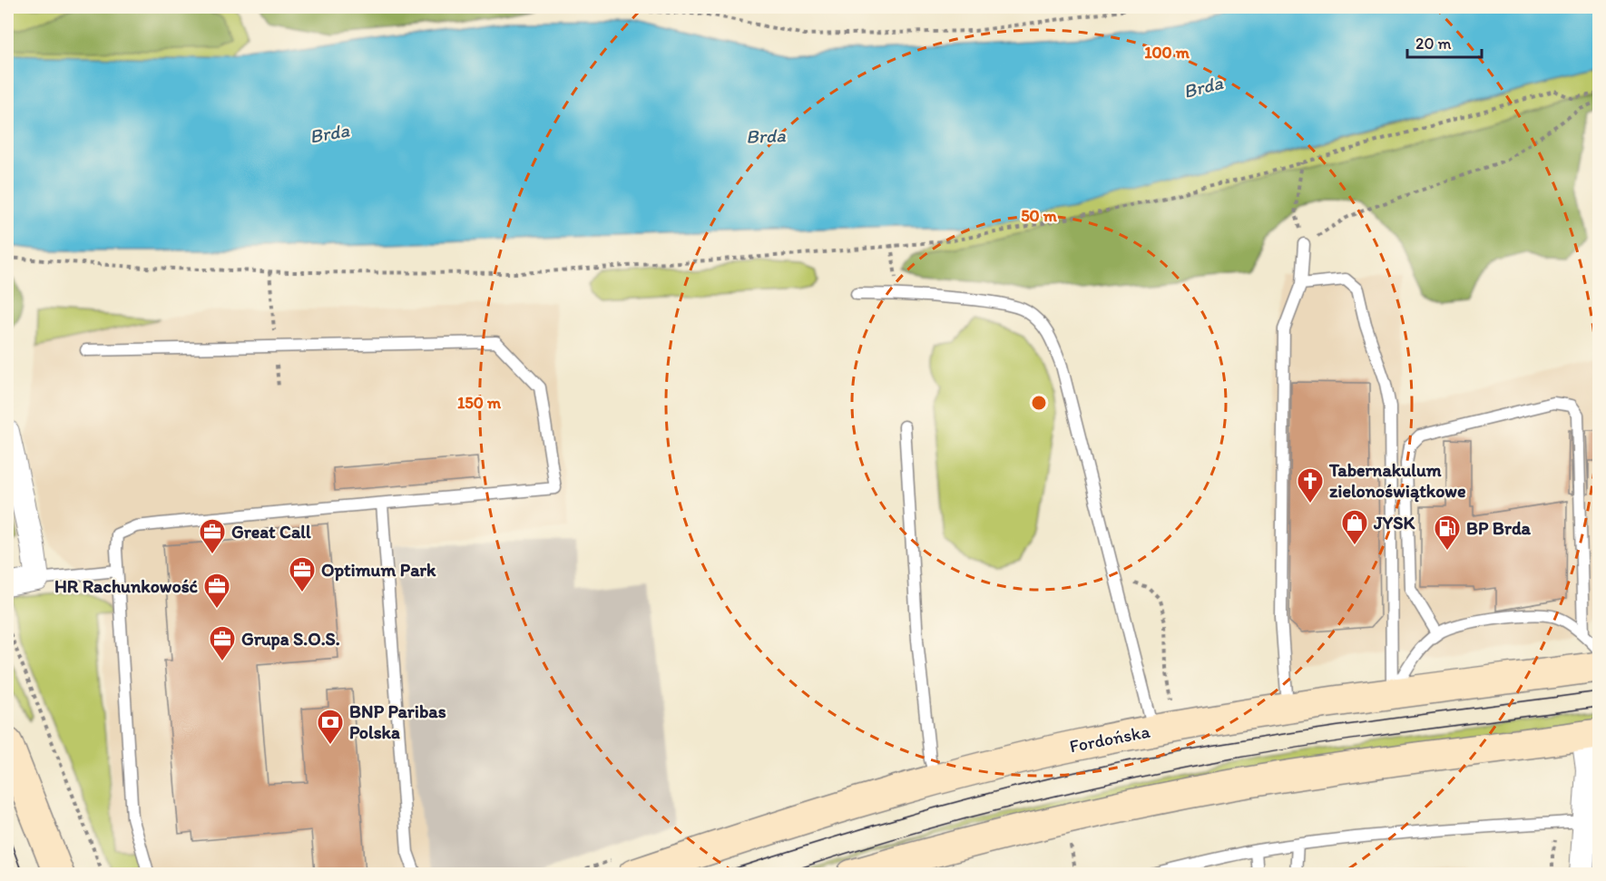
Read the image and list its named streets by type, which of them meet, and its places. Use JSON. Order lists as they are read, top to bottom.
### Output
{
  "streets": {
    "main road": ["Fordońska"]
  },
  "water": ["Brda"],
  "places": {
    "church": ["Tabernakulum zielonoświątkowe"],
    "shop": ["JYSK"],
    "fuel station": ["BP Brda"],
    "office": [
      "Great Call",
      "Optimum Park",
      "HR Rachunkowość",
      "Grupa S.O.S."
    ],
    "bank": ["BNP Paribas Polska"]
  },
  "scale_bar": "20 m",
  "rings": ["100 m", "50 m", "150 m"]
}
